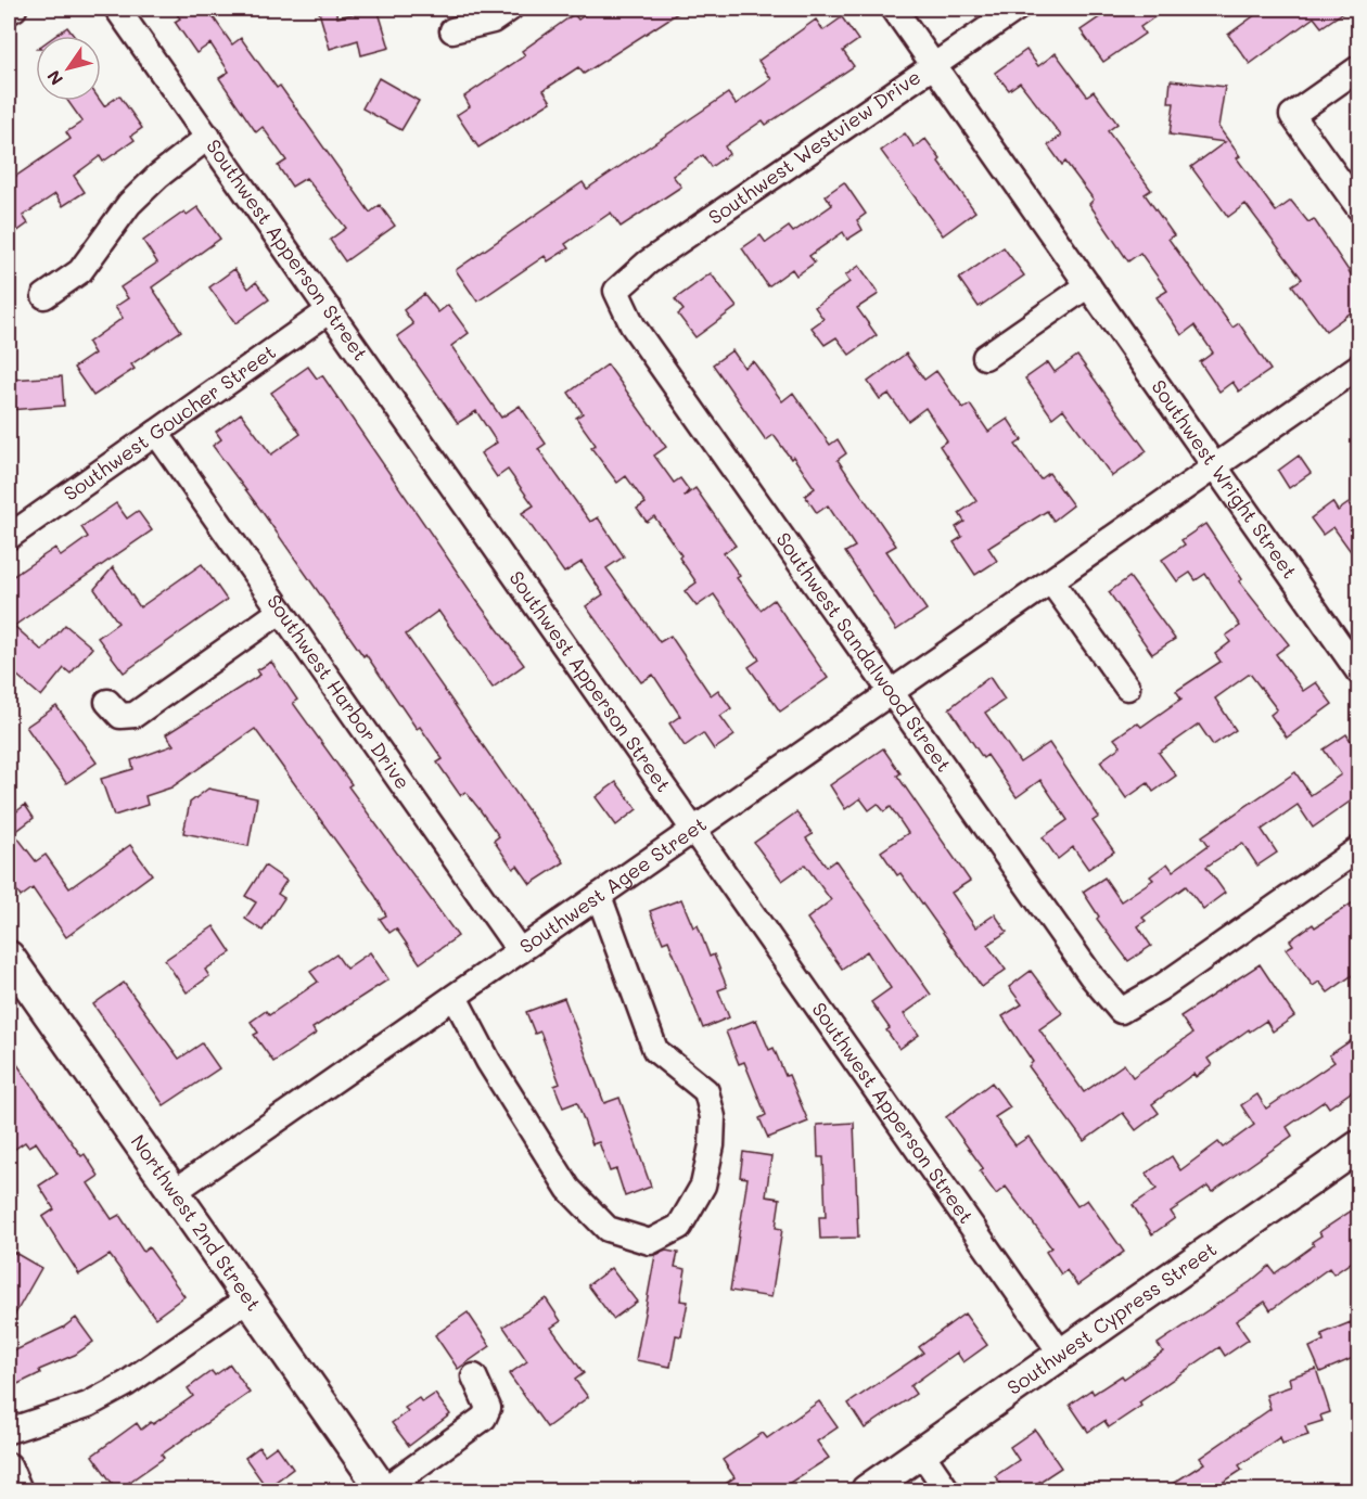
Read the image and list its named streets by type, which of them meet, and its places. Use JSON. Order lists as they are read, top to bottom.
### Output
{
  "streets": {
    "main road": ["Northwest 2nd Street", "Southwest Cypress Street"],
    "street": [
      "Southwest Westview Drive",
      "Southwest Apperson Street",
      "Southwest Goucher Street",
      "Southwest Wright Street",
      "Southwest Sandalwood Street",
      "Southwest Harbor Drive",
      "Southwest Agee Street"
    ]
  },
  "crossings": [
    ["Southwest Westview Drive", "Southwest Wright Street"],
    ["Southwest Westview Drive", "Southwest Sandalwood Street"],
    ["Southwest Apperson Street", "Southwest Goucher Street"],
    ["Southwest Apperson Street", "Southwest Agee Street"],
    ["Southwest Apperson Street", "Southwest Cypress Street"],
    ["Southwest Goucher Street", "Southwest Harbor Drive"],
    ["Southwest Wright Street", "Southwest Agee Street"],
    ["Southwest Sandalwood Street", "Southwest Agee Street"],
    ["Southwest Harbor Drive", "Southwest Agee Street"],
    ["Southwest Agee Street", "Northwest 2nd Street"]
  ],
  "north": "bottom left"
}
